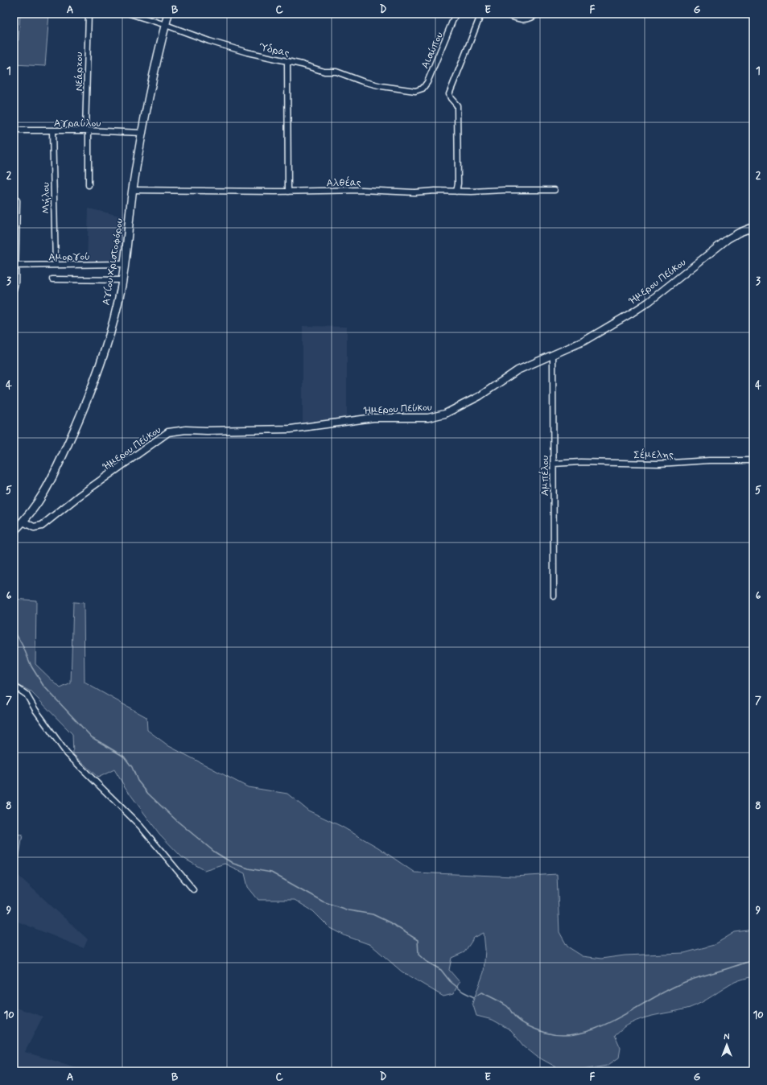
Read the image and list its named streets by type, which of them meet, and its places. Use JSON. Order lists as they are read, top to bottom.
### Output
{
  "streets": {
    "main road": ["Αγίου Χριστοφόρου"],
    "street": [
      "Ύδρας",
      "Αισώπου",
      "Νεάρχου",
      "Αγραύλου",
      "Αλθέας",
      "Μήλου",
      "Αμοργού",
      "Ήμερου Πεύκου",
      "Σέμελης",
      "Αμπέλου"
    ]
  },
  "crossings": [
    ["Ύδρας", "Αισώπου"],
    ["Ύδρας", "Αγίου Χριστοφόρου"],
    ["Νεάρχου", "Αγραύλου"],
    ["Αγραύλου", "Μήλου"],
    ["Αγραύλου", "Αγίου Χριστοφόρου"],
    ["Αλθέας", "Αγίου Χριστοφόρου"],
    ["Μήλου", "Αμοργού"],
    ["Αμοργού", "Αγίου Χριστοφόρου"],
    ["Αγίου Χριστοφόρου", "Ήμερου Πεύκου"],
    ["Ήμερου Πεύκου", "Αμπέλου"],
    ["Σέμελης", "Αμπέλου"]
  ],
  "north": "top",
  "grid": {
    "columns": [
      "A",
      "B",
      "C",
      "D",
      "E",
      "F",
      "G"
    ],
    "rows": [
      "1",
      "2",
      "3",
      "4",
      "5",
      "6",
      "7",
      "8",
      "9",
      "10"
    ]
  }
}
